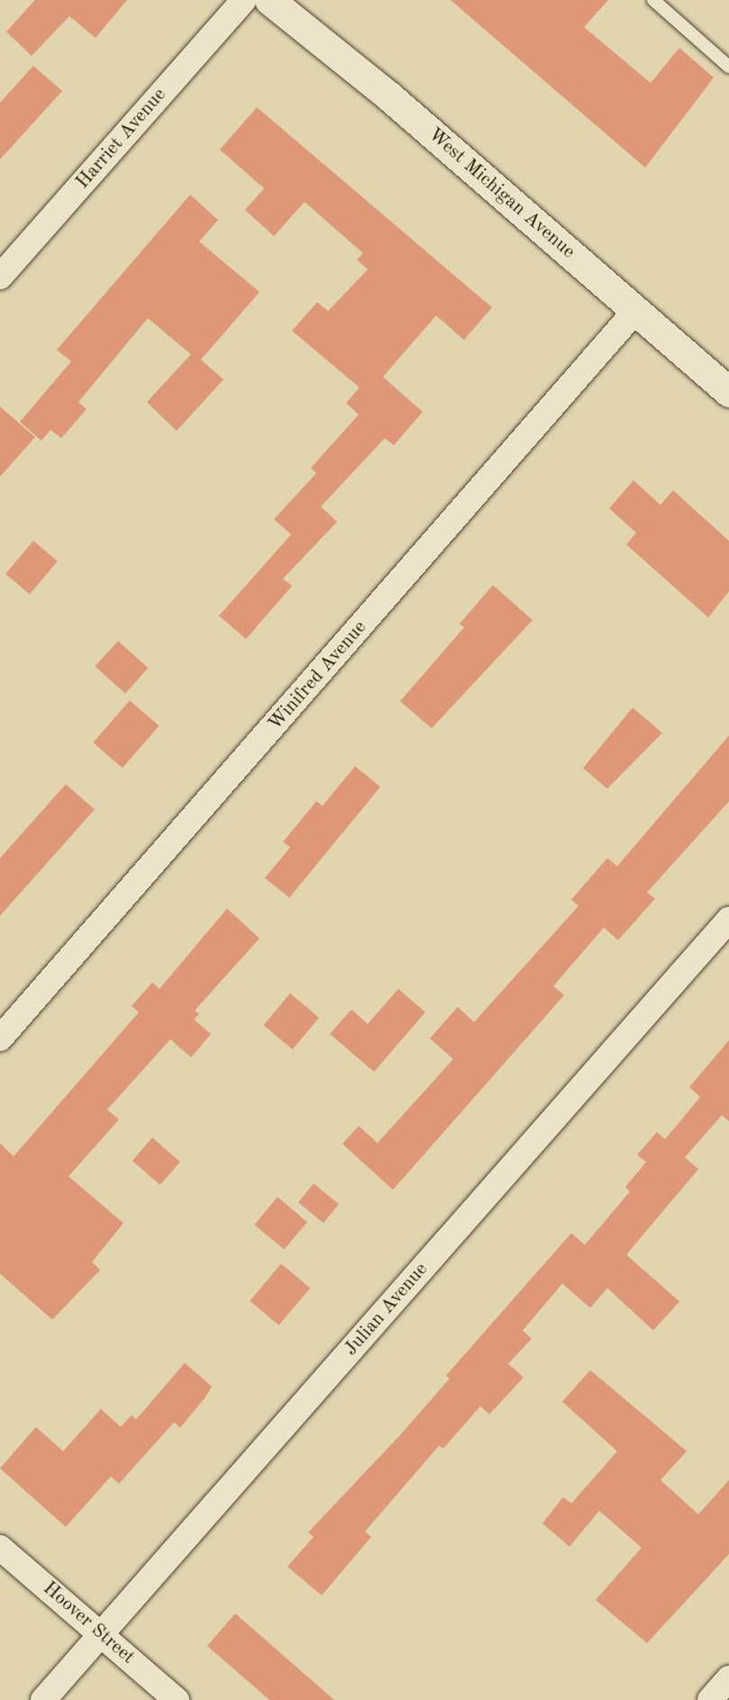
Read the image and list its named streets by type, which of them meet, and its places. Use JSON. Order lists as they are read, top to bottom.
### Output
{
  "streets": {
    "street": [
      "Harriet Avenue",
      "West Michigan Avenue",
      "Winifred Avenue",
      "Julian Avenue",
      "Hoover Street"
    ]
  },
  "crossings": [
    ["West Michigan Avenue", "Winifred Avenue"],
    ["Julian Avenue", "Hoover Street"]
  ]
}
